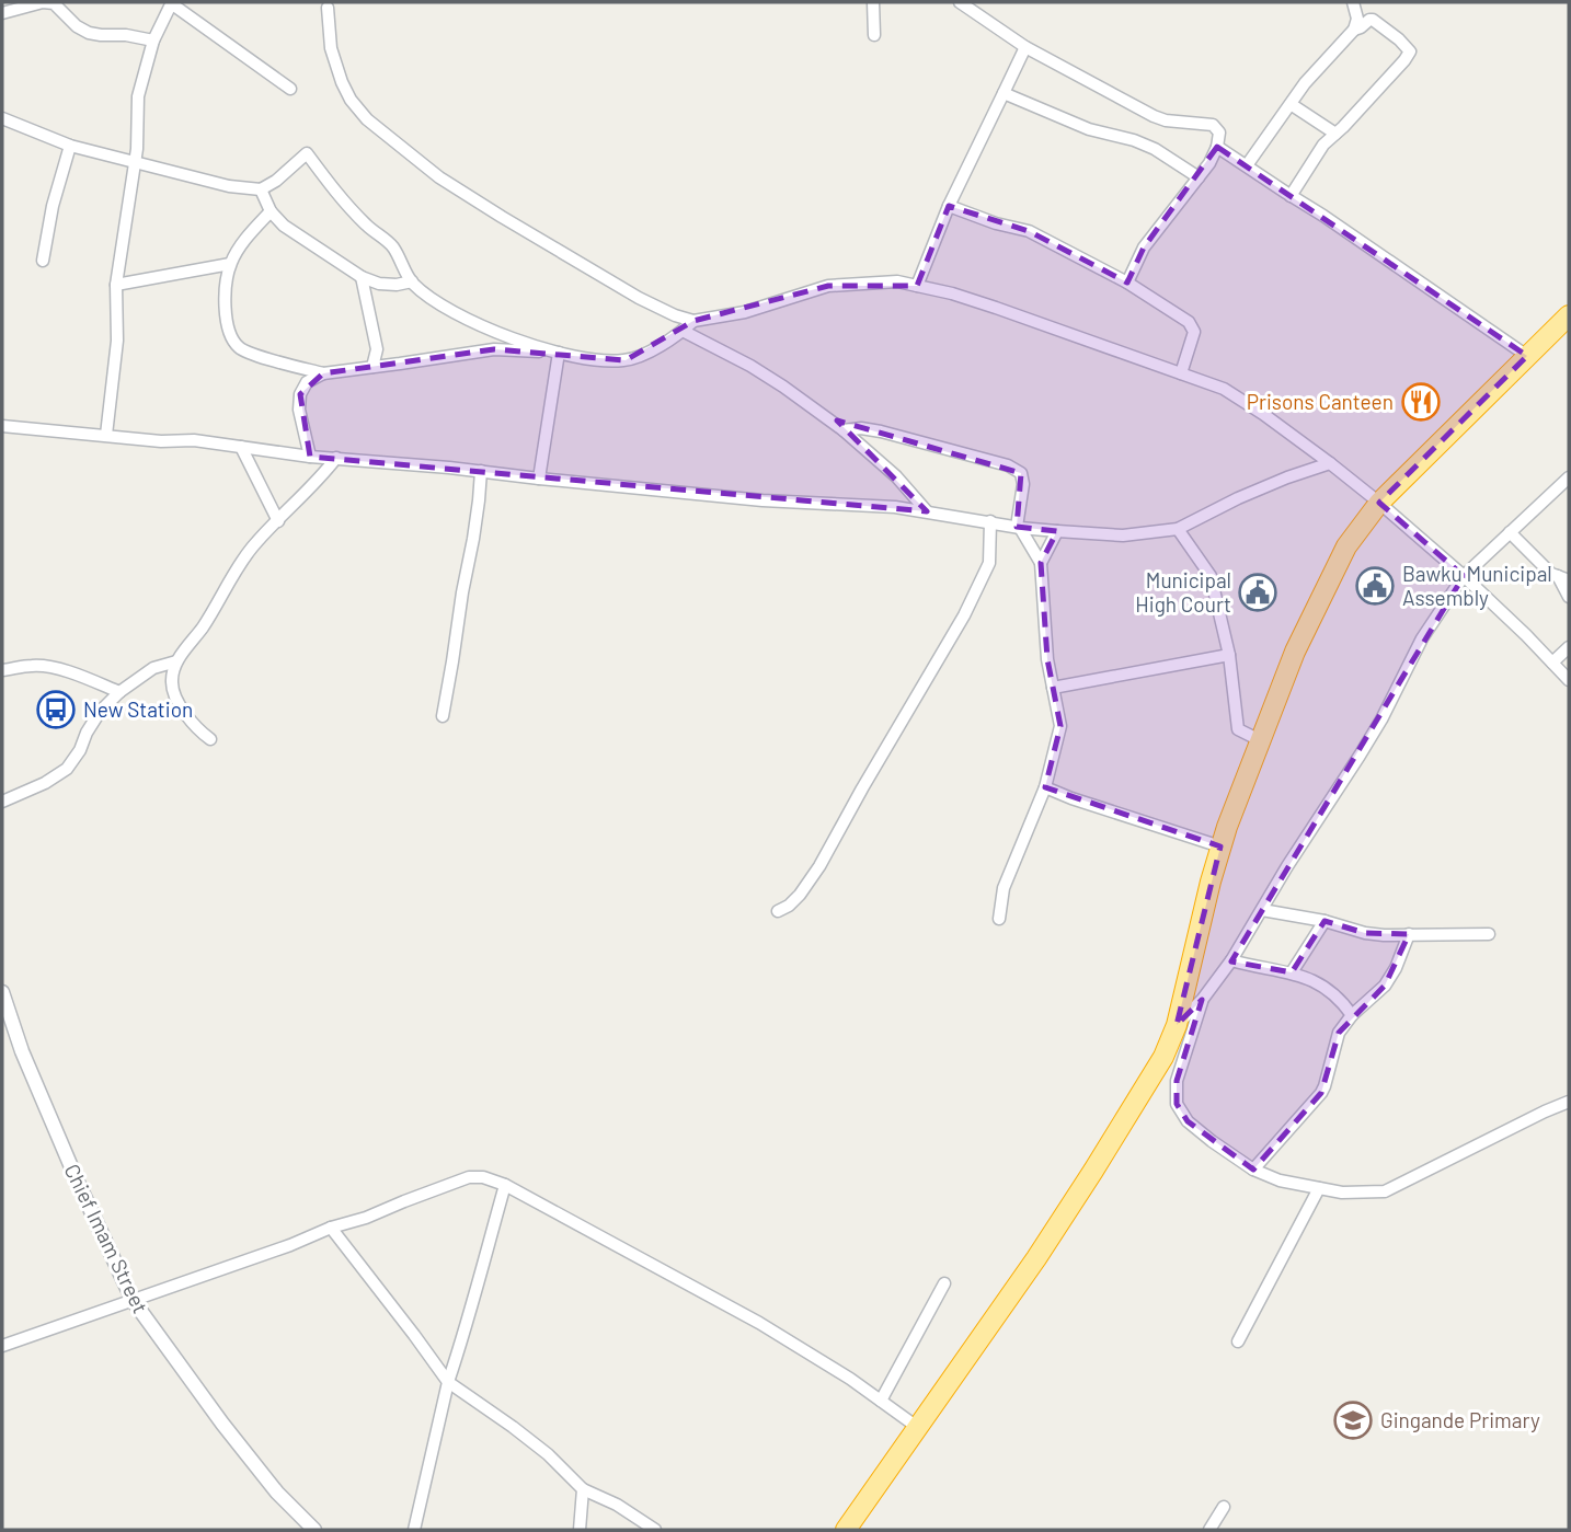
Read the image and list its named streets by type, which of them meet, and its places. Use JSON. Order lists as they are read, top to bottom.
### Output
{
  "streets": {
    "street": ["Chief Imam Street"]
  },
  "places": {
    "restaurant": ["Prisons Canteen"],
    "public building": ["Bawku Municipal Assembly", "Municipal High Court"],
    "bus stop": ["New Station"],
    "school or university": ["Gingande Primary"]
  }
}
